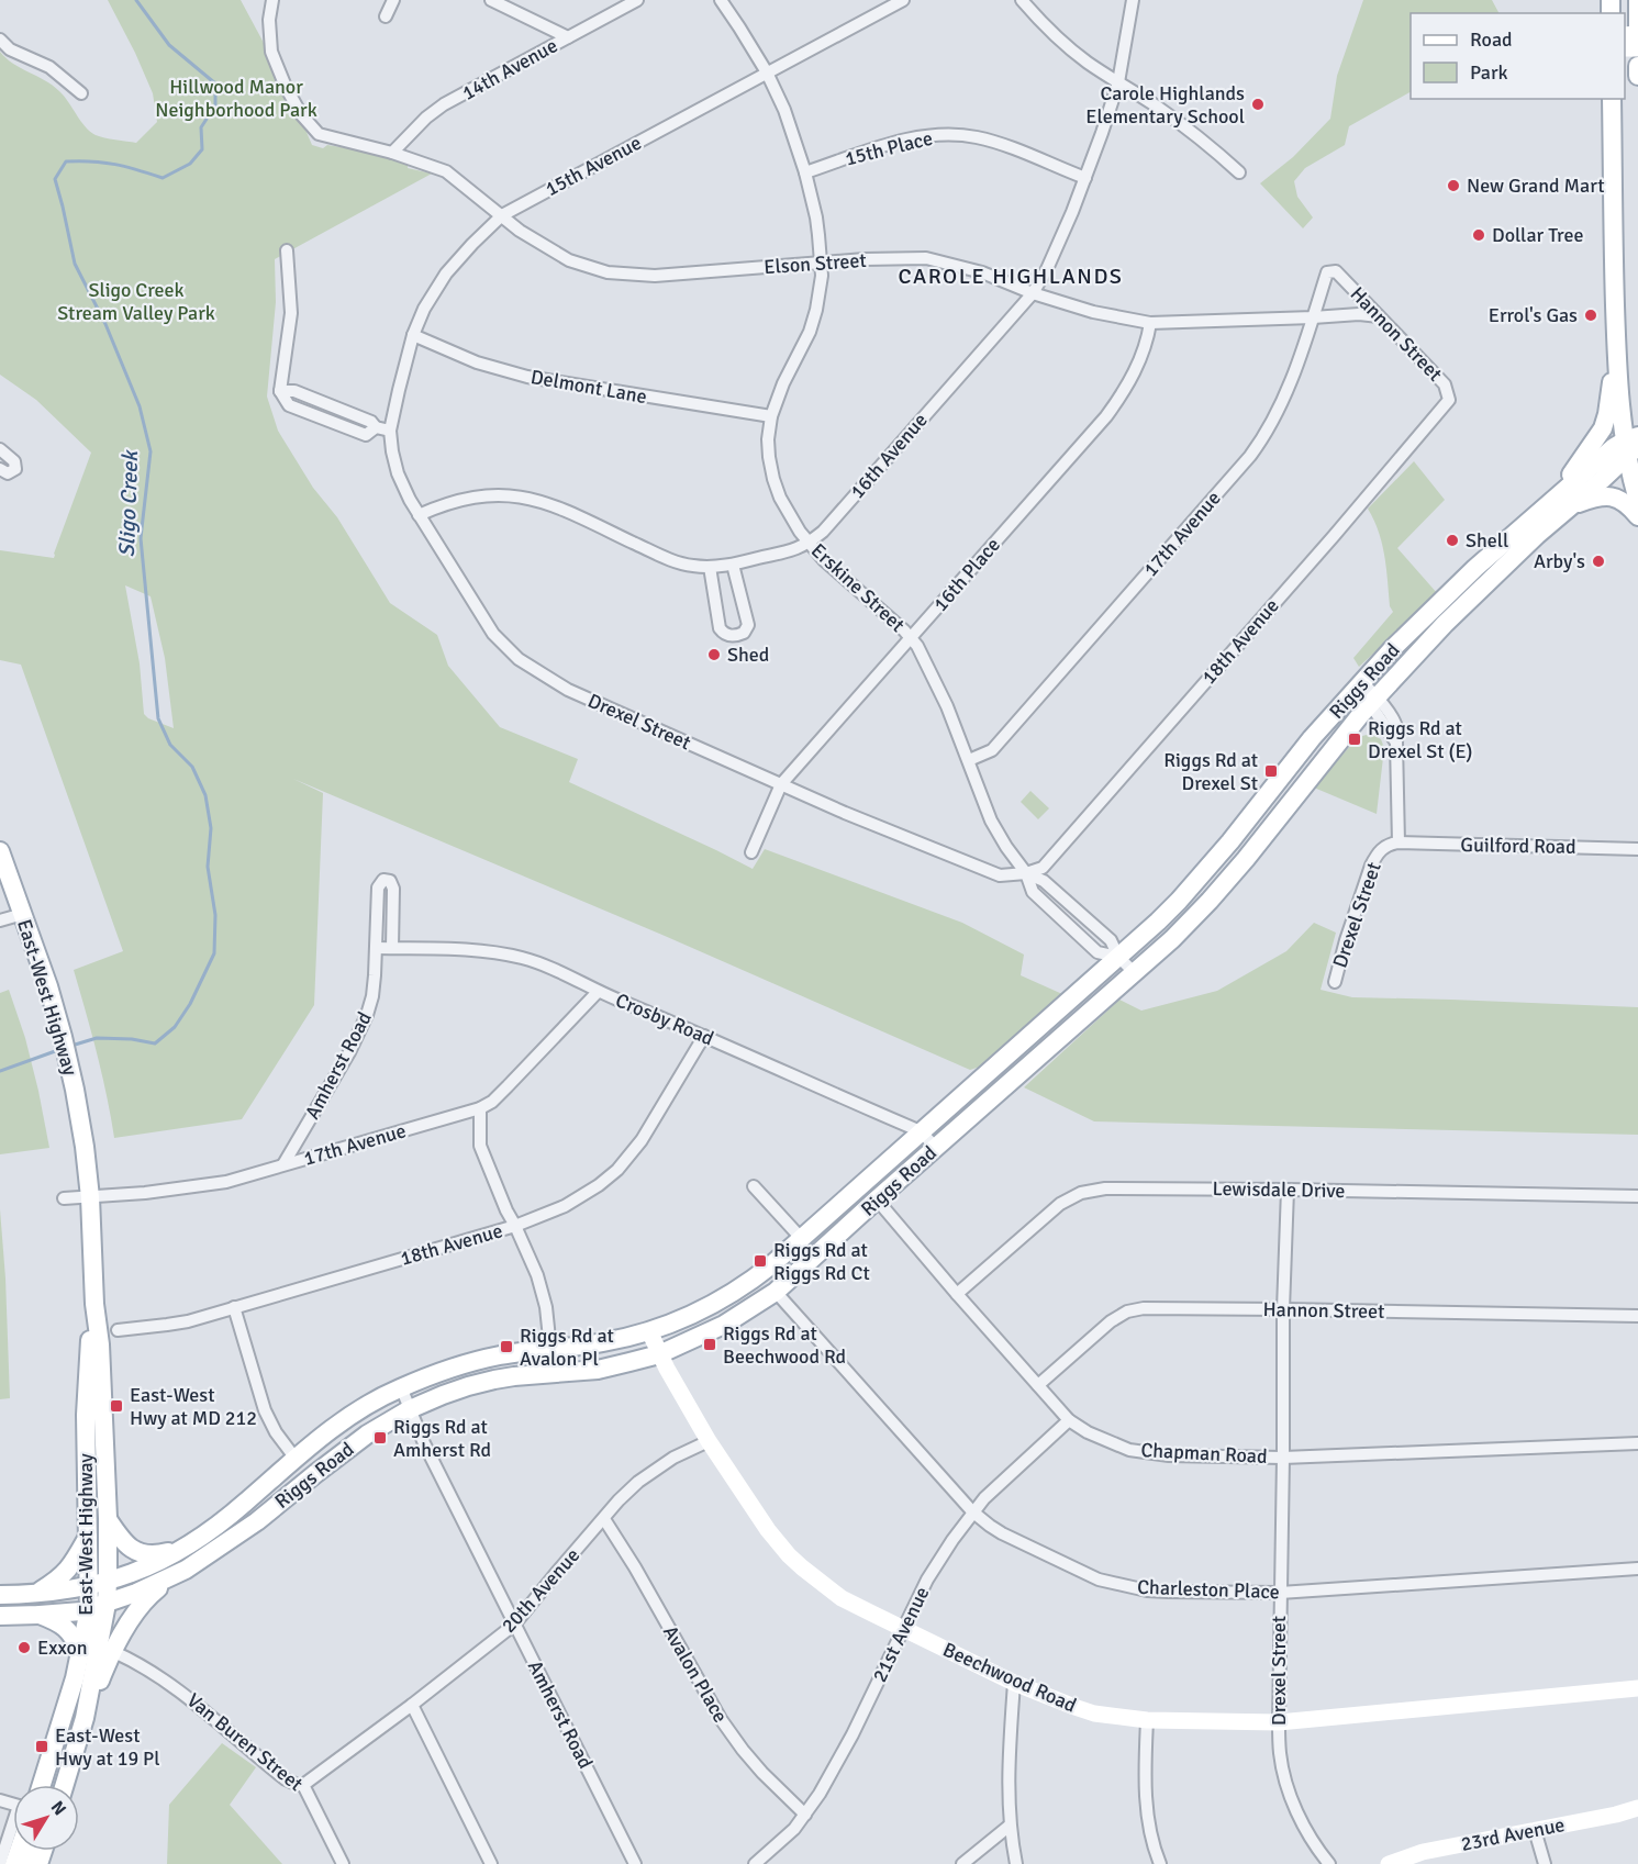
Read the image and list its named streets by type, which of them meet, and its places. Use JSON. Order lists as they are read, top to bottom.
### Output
{
  "streets": {
    "main road": ["Riggs Road", "East-West Highway"],
    "street": [
      "14th Avenue",
      "15th Place",
      "15th Avenue",
      "Elson Street",
      "Hannon Street",
      "Delmont Lane",
      "16th Avenue",
      "17th Avenue",
      "16th Place",
      "Erskine Street",
      "18th Avenue",
      "Drexel Street",
      "Guilford Road",
      "Crosby Road",
      "Amherst Road",
      "Lewisdale Drive",
      "Chapman Road",
      "Charleston Place",
      "20th Avenue",
      "21st Avenue",
      "Avalon Place",
      "Beechwood Road",
      "Van Buren Street",
      "23rd Avenue"
    ]
  },
  "crossings": [
    ["14th Avenue", "Elson Street"],
    ["15th Place", "16th Avenue"],
    ["15th Place", "Erskine Street"],
    ["15th Avenue", "Elson Street"],
    ["15th Avenue", "Delmont Lane"],
    ["15th Avenue", "Erskine Street"],
    ["15th Avenue", "Drexel Street"],
    ["Elson Street", "Hannon Street"],
    ["Elson Street", "16th Avenue"],
    ["Elson Street", "17th Avenue"],
    ["Elson Street", "16th Place"],
    ["Elson Street", "Erskine Street"],
    ["Hannon Street", "17th Avenue"],
    ["Hannon Street", "18th Avenue"],
    ["Hannon Street", "Drexel Street"],
    ["Hannon Street", "Chapman Road"],
    ["Delmont Lane", "Erskine Street"],
    ["16th Avenue", "Erskine Street"],
    ["16th Avenue", "Drexel Street"],
    ["17th Avenue", "Erskine Street"],
    ["17th Avenue", "East-West Highway"],
    ["17th Avenue", "Crosby Road"],
    ["17th Avenue", "Amherst Road"],
    ["16th Place", "Erskine Street"],
    ["16th Place", "Drexel Street"],
    ["Erskine Street", "18th Avenue"],
    ["Erskine Street", "Drexel Street"],
    ["18th Avenue", "Drexel Street"],
    ["18th Avenue", "Crosby Road"],
    ["Riggs Road", "Drexel Street"],
    ["Riggs Road", "East-West Highway"],
    ["Riggs Road", "Crosby Road"],
    ["Riggs Road", "Amherst Road"],
    ["Riggs Road", "Chapman Road"],
    ["Riggs Road", "Charleston Place"],
    ["Riggs Road", "Beechwood Road"],
    ["Drexel Street", "Guilford Road"],
    ["Drexel Street", "Lewisdale Drive"],
    ["Drexel Street", "Chapman Road"],
    ["Drexel Street", "Charleston Place"],
    ["Drexel Street", "Beechwood Road"],
    ["Crosby Road", "Amherst Road"],
    ["Amherst Road", "20th Avenue"],
    ["Lewisdale Drive", "Chapman Road"],
    ["Chapman Road", "21st Avenue"],
    ["Charleston Place", "21st Avenue"],
    ["20th Avenue", "Avalon Place"],
    ["20th Avenue", "Beechwood Road"],
    ["20th Avenue", "Van Buren Street"],
    ["21st Avenue", "Avalon Place"],
    ["21st Avenue", "Beechwood Road"]
  ],
  "districts": ["CAROLE HIGHLANDS"],
  "water": ["Sligo Creek"],
  "parks": ["Hillwood Manor Neighborhood Park", "Sligo Creek Stream Valley Park"],
  "places": {
    "other": [
      "Carole Highlands Elementary School",
      "New Grand Mart",
      "Dollar Tree",
      "Errol's Gas",
      "Shell",
      "Arby's",
      "Shed",
      "Exxon"
    ],
    "transit": [
      "Riggs Rd at Drexel St (E)",
      "Riggs Rd at Drexel St",
      "Riggs Rd at Riggs Rd Ct",
      "Riggs Rd at Beechwood Rd",
      "Riggs Rd at Avalon Pl",
      "East-West Hwy at MD 212",
      "Riggs Rd at Amherst Rd",
      "East-West Hwy at 19 Pl"
    ]
  },
  "legend": ["Road", "Park"],
  "north": "top right"
}
